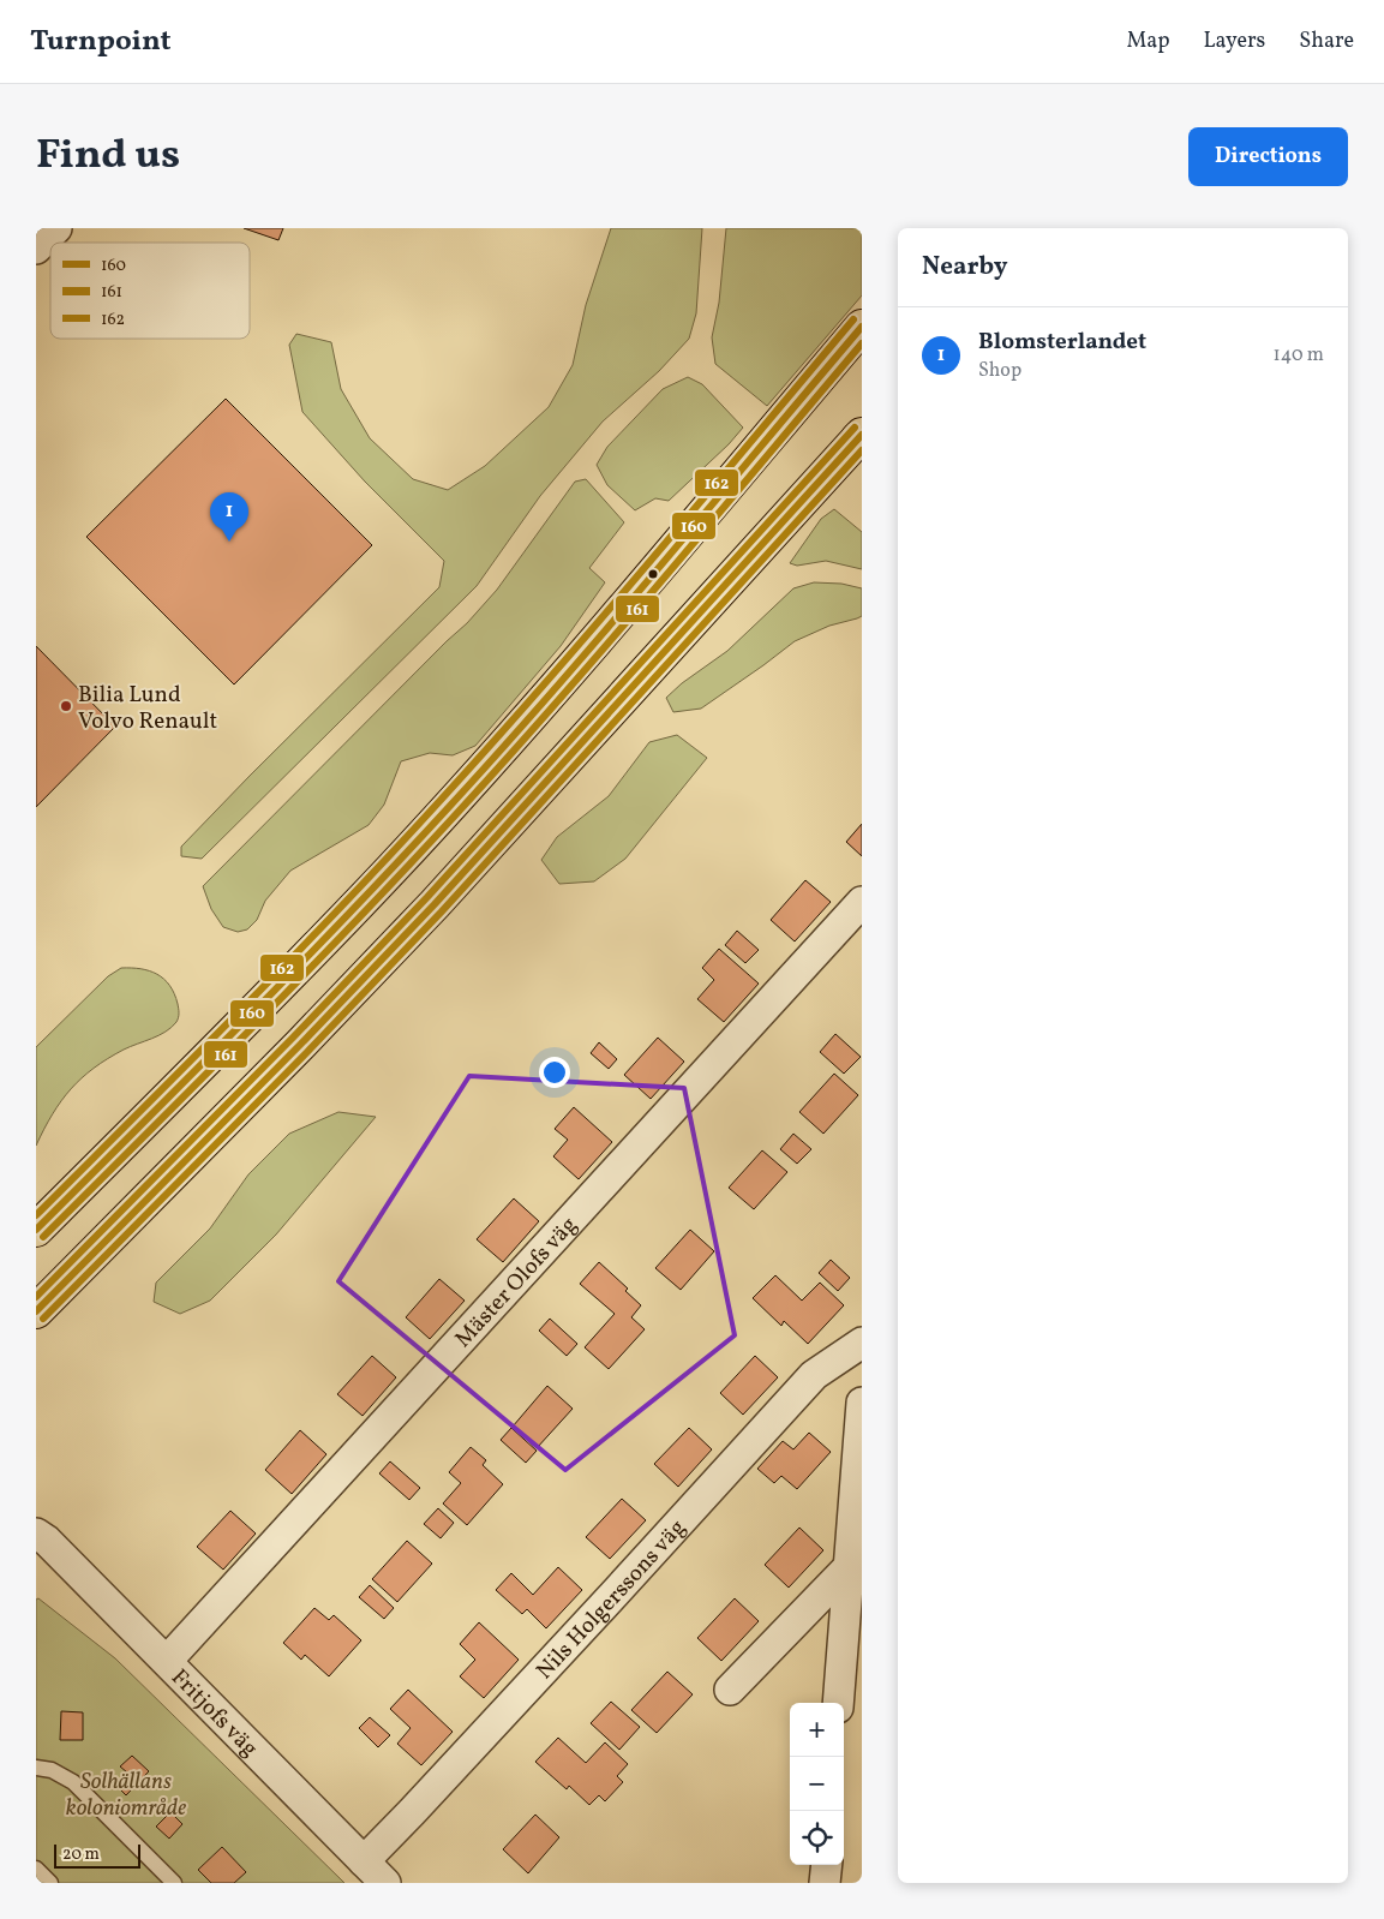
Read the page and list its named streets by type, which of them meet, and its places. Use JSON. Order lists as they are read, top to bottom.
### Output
{
  "streets": {
    "street": ["Mäster Olofs väg", "Nils Holgerssons väg", "Fritjofs väg"]
  },
  "crossings": [
    ["Mäster Olofs väg", "Fritjofs väg"],
    ["Nils Holgerssons väg", "Fritjofs väg"]
  ],
  "parks": ["Solhällans koloniområde"],
  "places": ["Bilia Lund Volvo Renault"],
  "lines": ["transit line 162", "transit line 160", "transit line 161"],
  "legend": ["160", "161", "162"],
  "scale_bar": "20 m",
  "page": {
    "header": "Turnpoint",
    "nav": ["Map", "Layers", "Share"],
    "title": "Find us",
    "buttons": "Directions",
    "heading": "Nearby",
    "list": [
      {
        "mark": "1",
        "name": "Blomsterlandet",
        "note": "Shop",
        "value": "140 m"
      }
    ],
    "pins": "1",
    "map_buttons": ["+", "−"],
    "scale": "20 m"
  }
}
